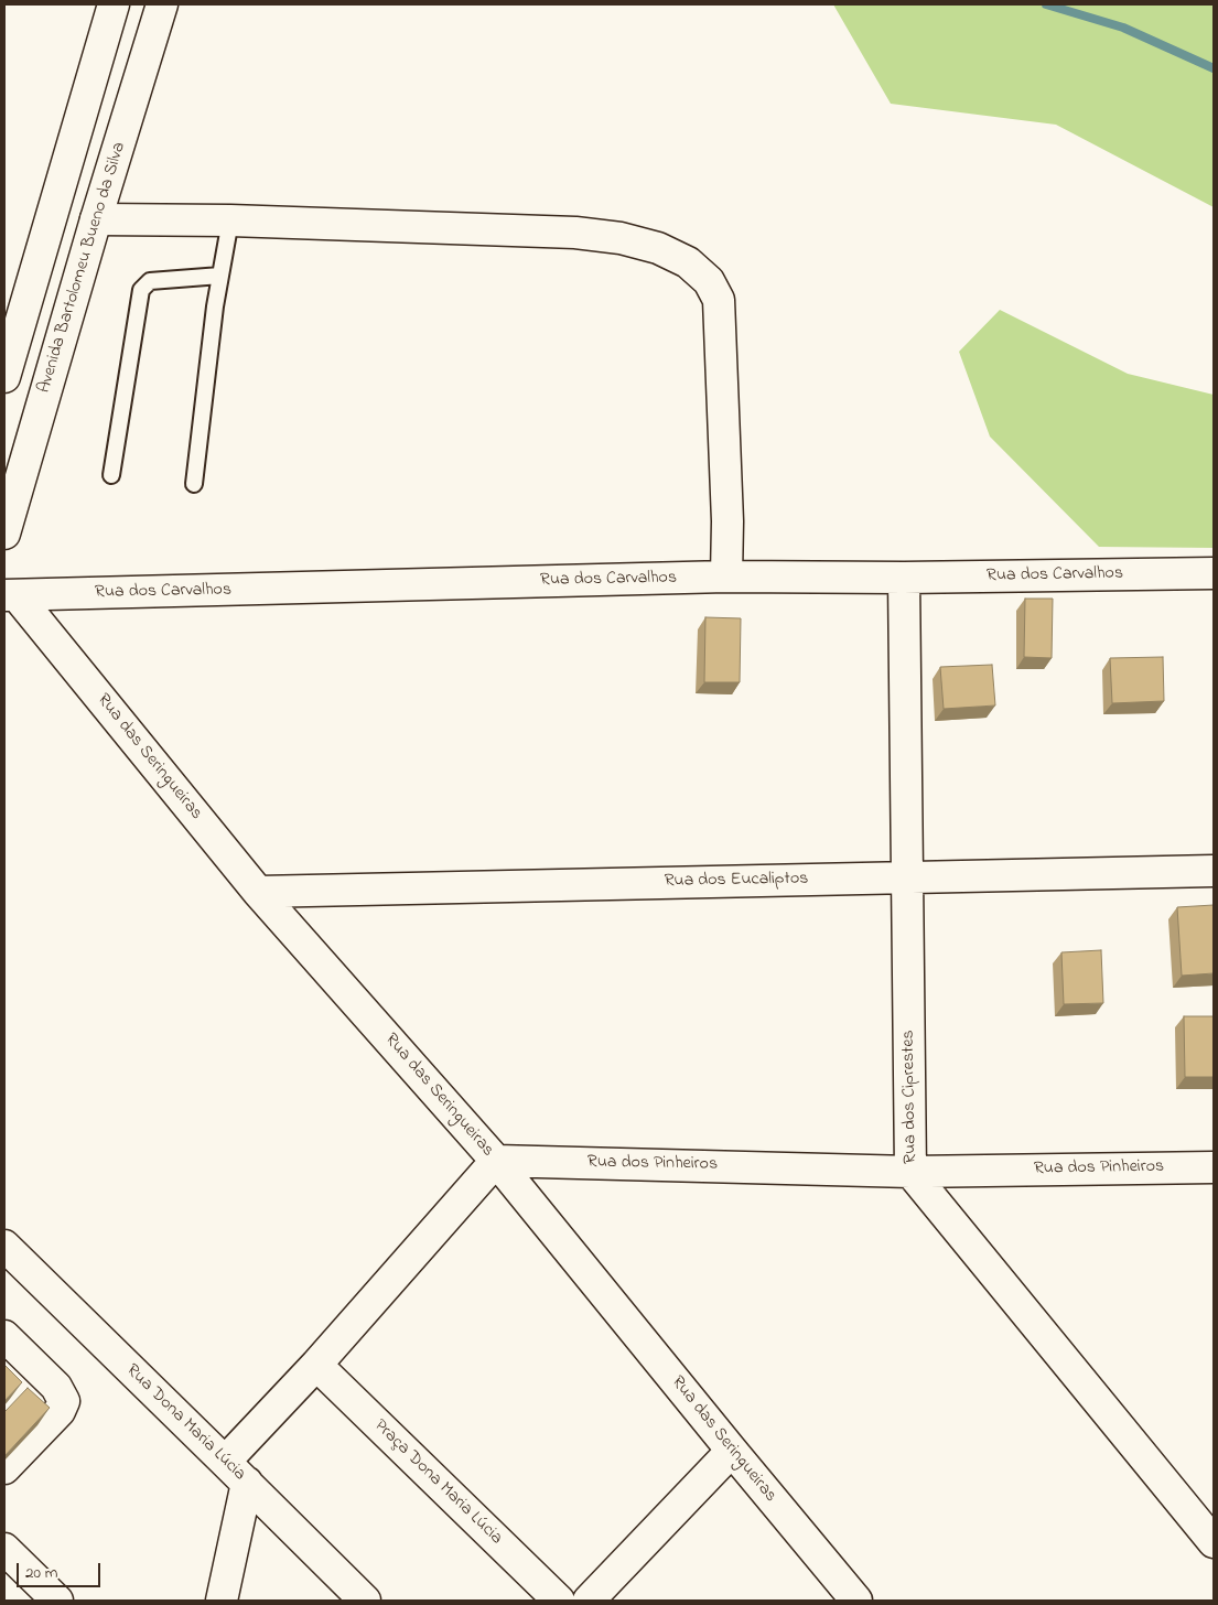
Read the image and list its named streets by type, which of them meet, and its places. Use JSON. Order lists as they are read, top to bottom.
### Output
{
  "streets": {
    "street": [
      "Avenida Bartolomeu Bueno da Silva",
      "Rua dos Carvalhos",
      "Rua das Seringueiras",
      "Rua dos Eucaliptos",
      "Rua dos Ciprestes",
      "Rua dos Pinheiros",
      "Rua Dona Maria Lúcia",
      "Praça Dona Maria Lúcia"
    ]
  },
  "crossings": [
    ["Rua dos Carvalhos", "Rua das Seringueiras"],
    ["Rua dos Carvalhos", "Rua dos Ciprestes"],
    ["Rua das Seringueiras", "Rua dos Eucaliptos"],
    ["Rua das Seringueiras", "Rua dos Pinheiros"],
    ["Rua dos Eucaliptos", "Rua dos Ciprestes"],
    ["Rua dos Ciprestes", "Rua dos Pinheiros"]
  ],
  "scale_bar": "20 m"
}
